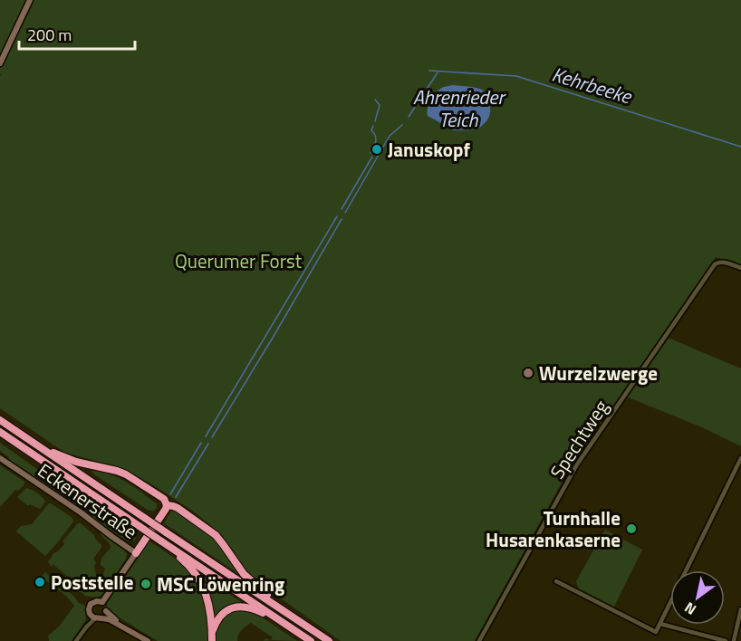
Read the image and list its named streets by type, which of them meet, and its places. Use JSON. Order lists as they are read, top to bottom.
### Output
{
  "streets": {
    "main road": ["Eckenerstraße"],
    "street": ["Spechtweg"]
  },
  "water": ["Kehrbeeke", "Ahrenrieder Teich"],
  "parks": ["Querumer Forst"],
  "places": [
    "Januskopf",
    "Wurzelzwerge",
    "Turnhalle Husarenkaserne",
    "Poststelle",
    "MSC Löwenring"
  ],
  "scale_bar": "200 m",
  "north": "bottom left"
}
